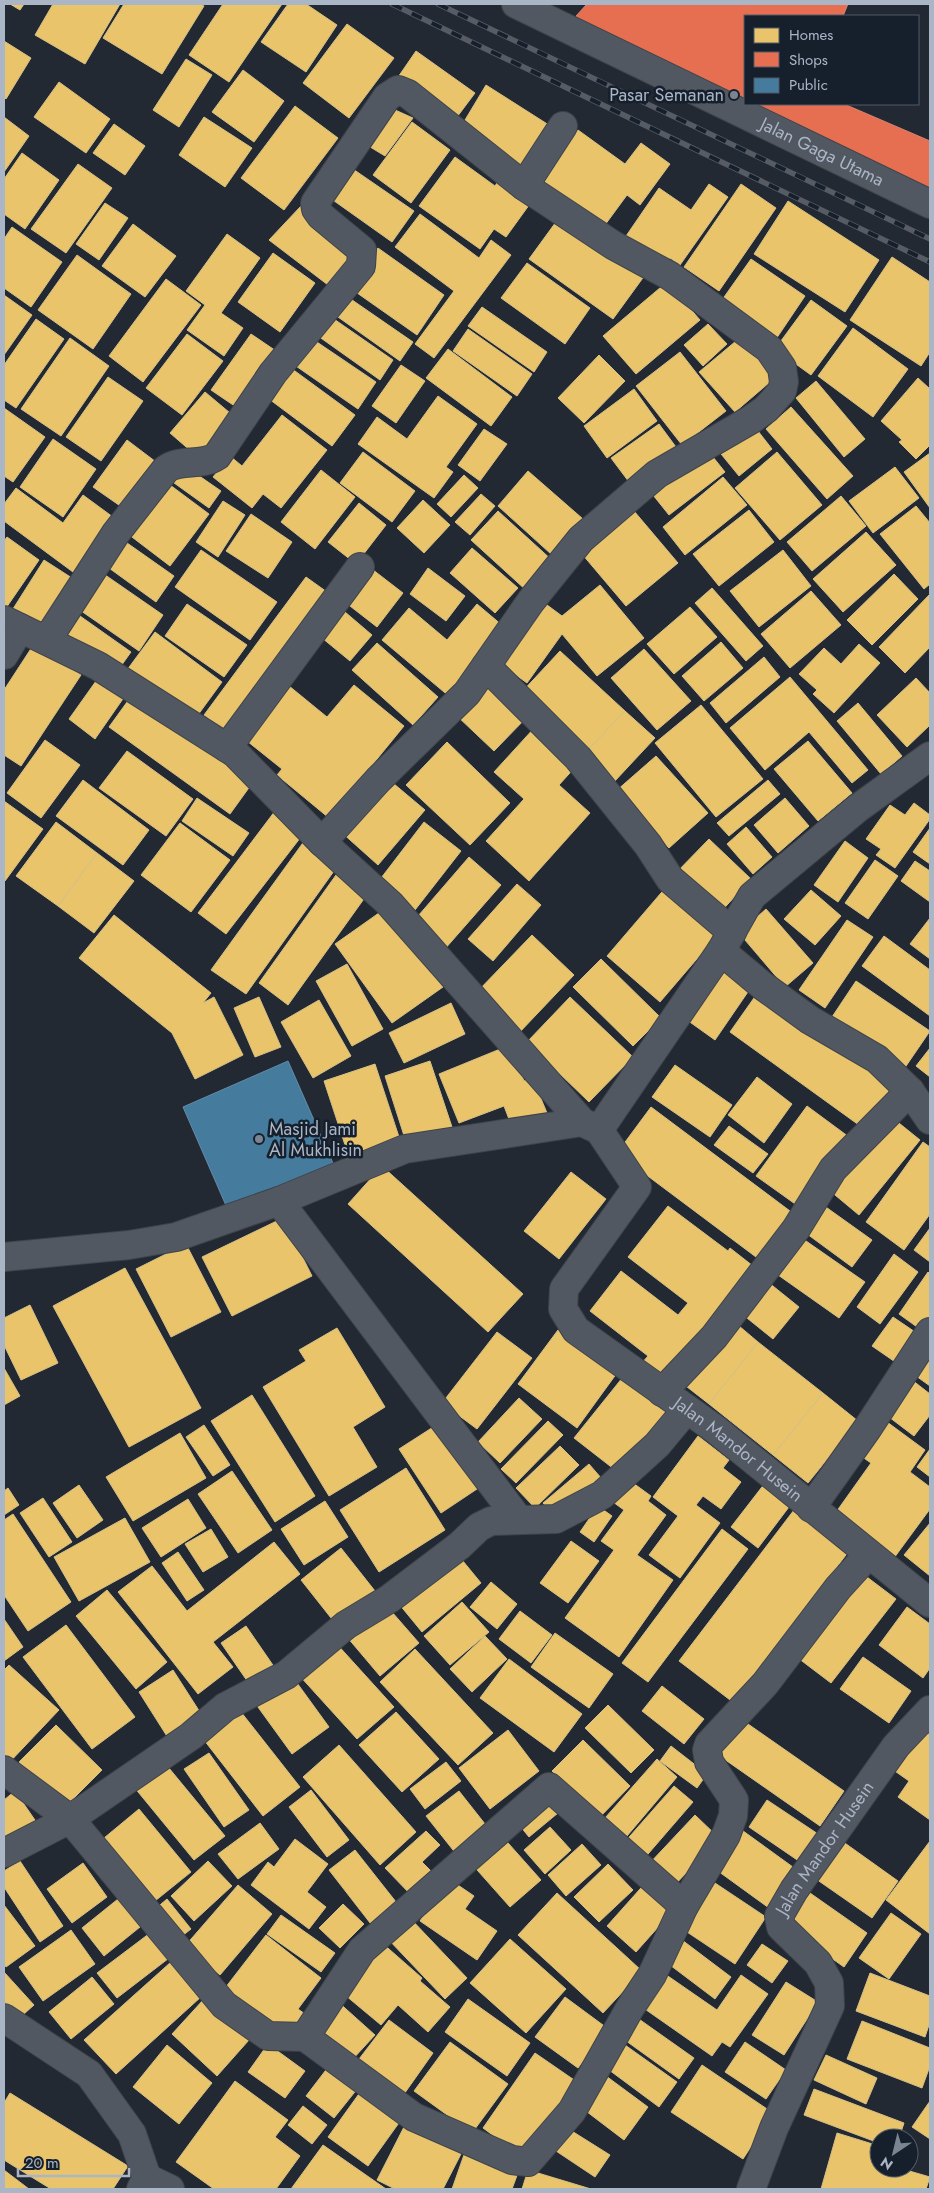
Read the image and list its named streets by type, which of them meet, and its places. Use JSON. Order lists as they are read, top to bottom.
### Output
{
  "streets": {
    "street": ["Jalan Gaga Utama", "Jalan Mandor Husein"]
  },
  "places": ["Pasar Semanan", "Masjid Jami Al Mukhlisin"],
  "legend": ["Homes", "Shops", "Public"],
  "scale_bar": "20 m",
  "north": "bottom left"
}
